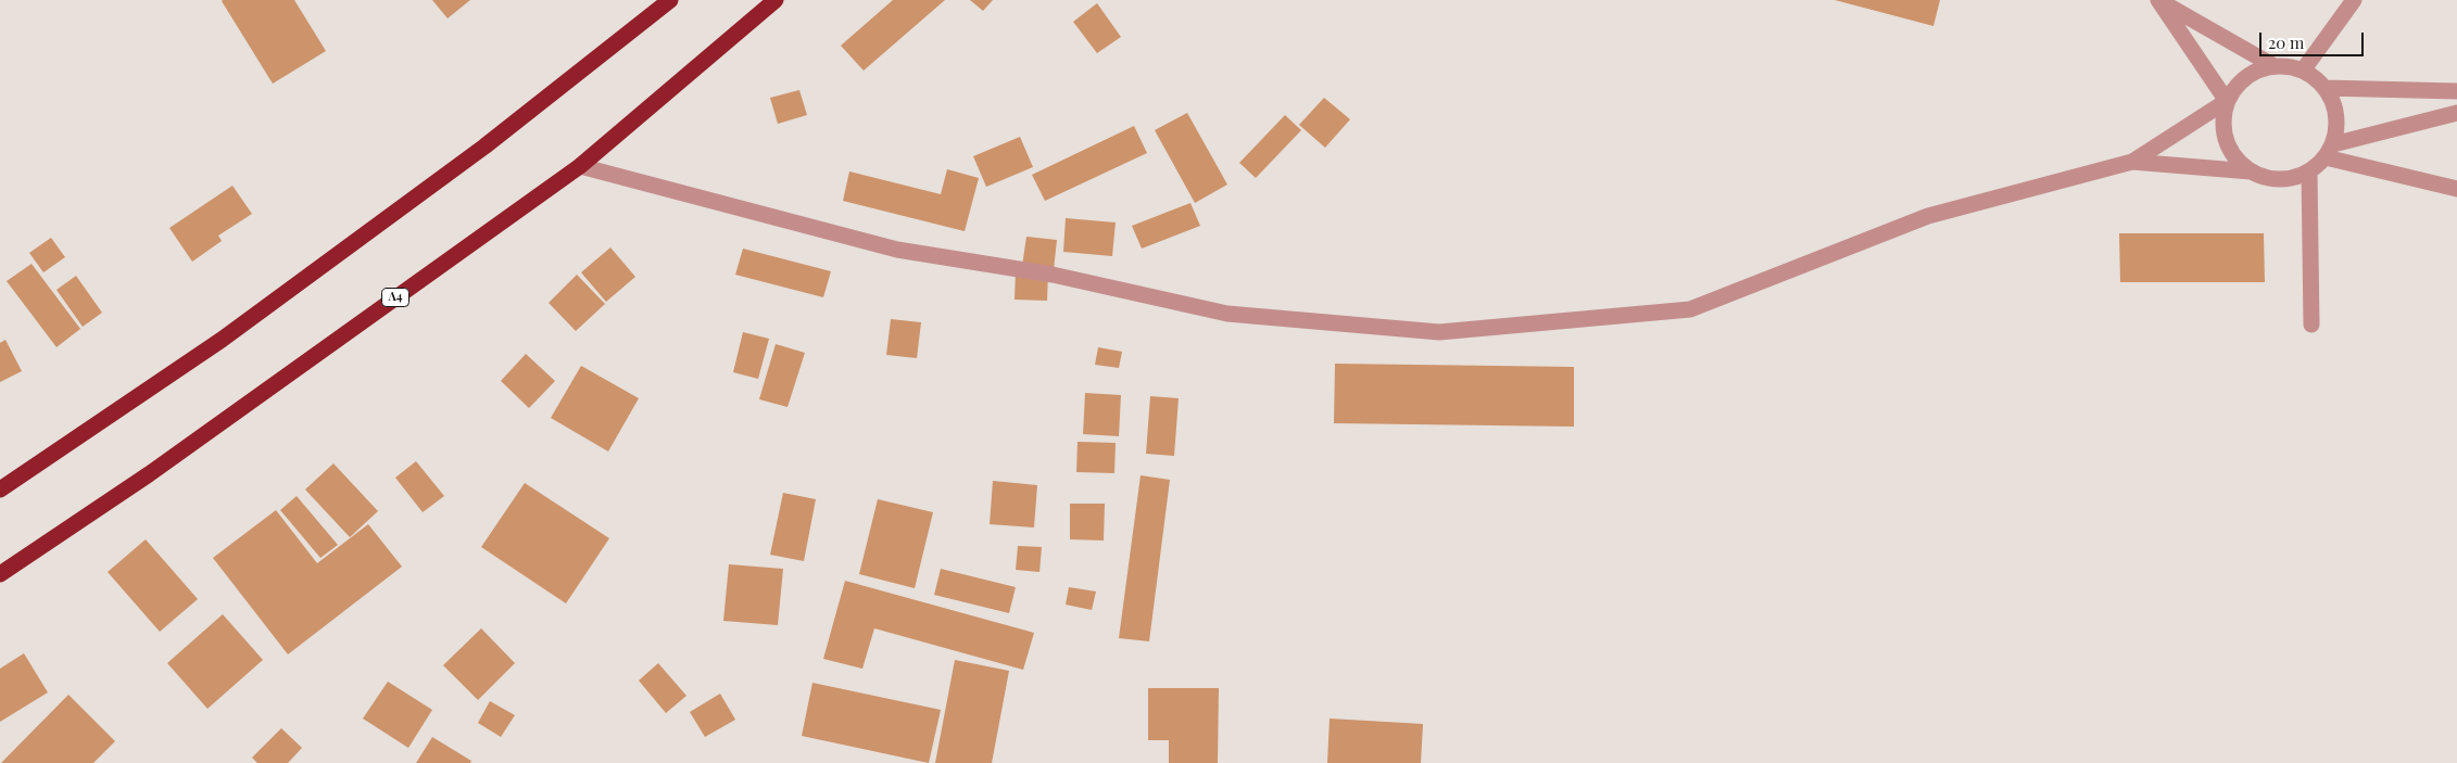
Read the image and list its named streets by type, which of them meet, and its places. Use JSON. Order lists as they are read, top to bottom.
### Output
{
  "streets": {
    "highway": ["A4"]
  },
  "scale_bar": "20 m"
}
